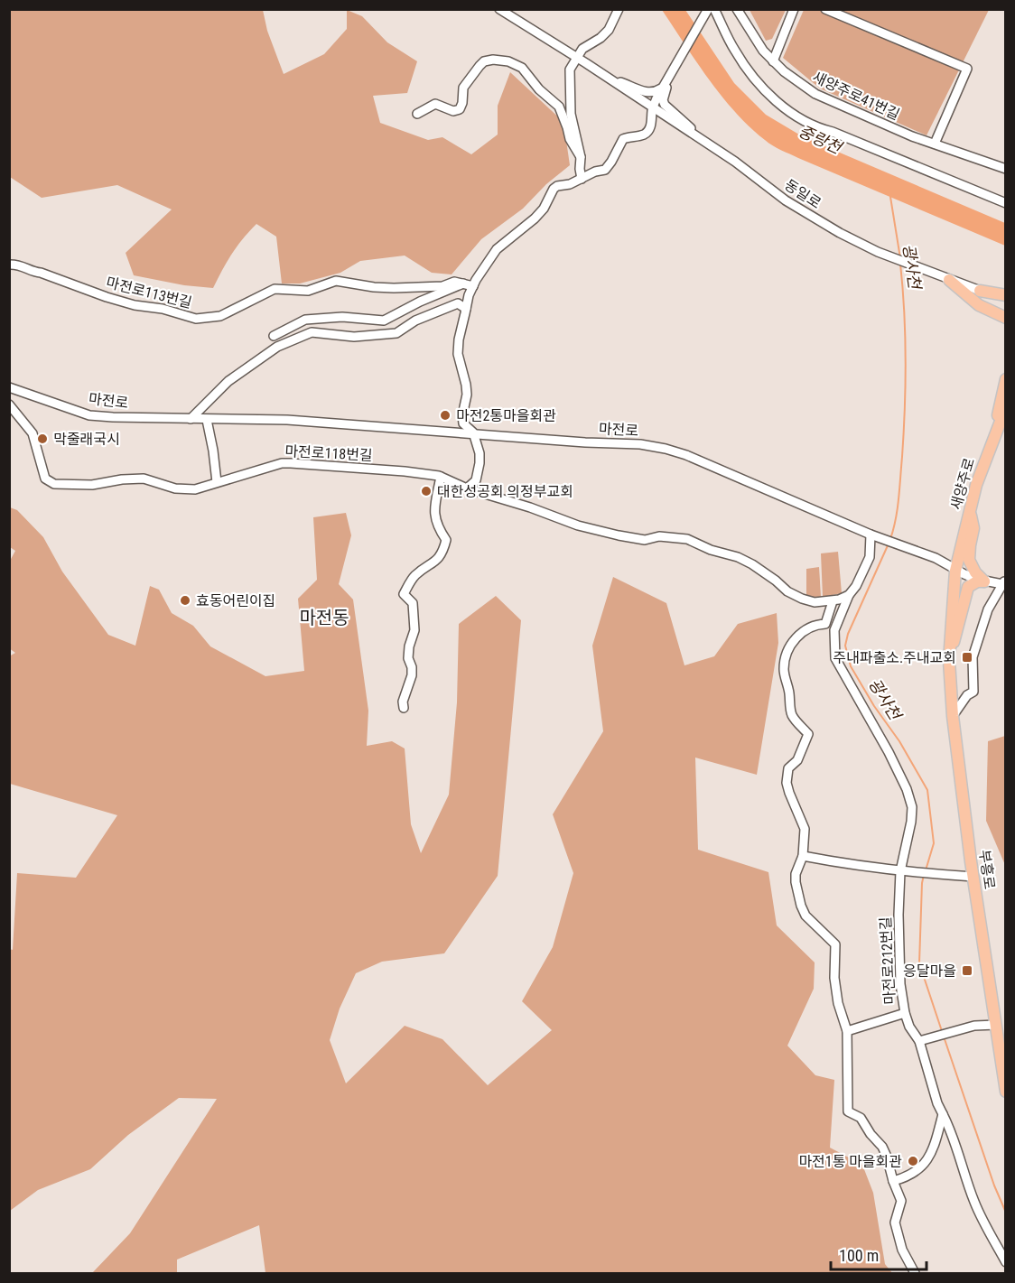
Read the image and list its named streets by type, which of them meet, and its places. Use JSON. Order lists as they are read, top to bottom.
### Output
{
  "streets": {
    "main road": ["새양주로", "부흥로"],
    "street": [
      "새양주로41번길",
      "동일로",
      "마전로113번길",
      "마전로",
      "마전로118번길",
      "마전로212번길"
    ]
  },
  "crossings": [
    ["마전로", "새양주로"],
    ["마전로", "부흥로"],
    ["마전로118번길", "마전로212번길"],
    ["새양주로", "부흥로"]
  ],
  "districts": ["마전동"],
  "water": ["중랑천", "광사천"],
  "places": {
    "other": [
      "마전2통마을회관",
      "막줄래국시",
      "대한성공회 의정부교회",
      "효동어린이집",
      "마전1통 마을회관"
    ],
    "transit": ["주내파출소.주내교회", "응달마을"]
  },
  "scale_bar": "100 m"
}
